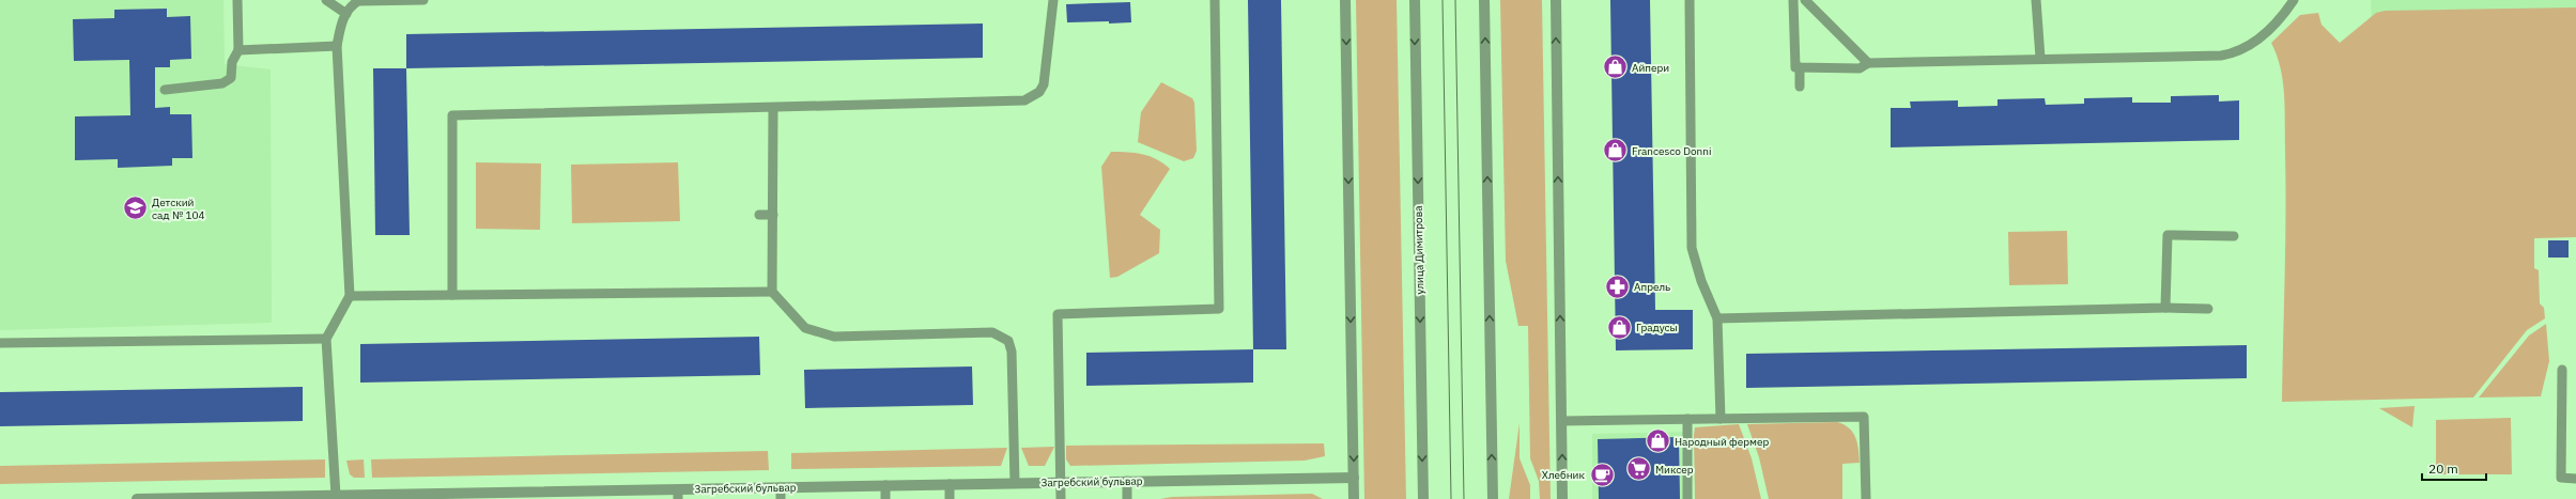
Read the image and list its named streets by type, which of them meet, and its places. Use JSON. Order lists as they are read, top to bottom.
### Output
{
  "streets": {
    "street": ["улица Димитрова", "Загребский бульвар"]
  },
  "places": {
    "shop": [
      "Айпери",
      "Francesco Donni",
      "Градусы",
      "Народный фермер"
    ],
    "school or university": ["Детский сад № 104"],
    "pharmacy": ["Апрель"],
    "supermarket": ["Миксер"],
    "cafe": ["Хлебник"]
  },
  "scale_bar": "20 m"
}
